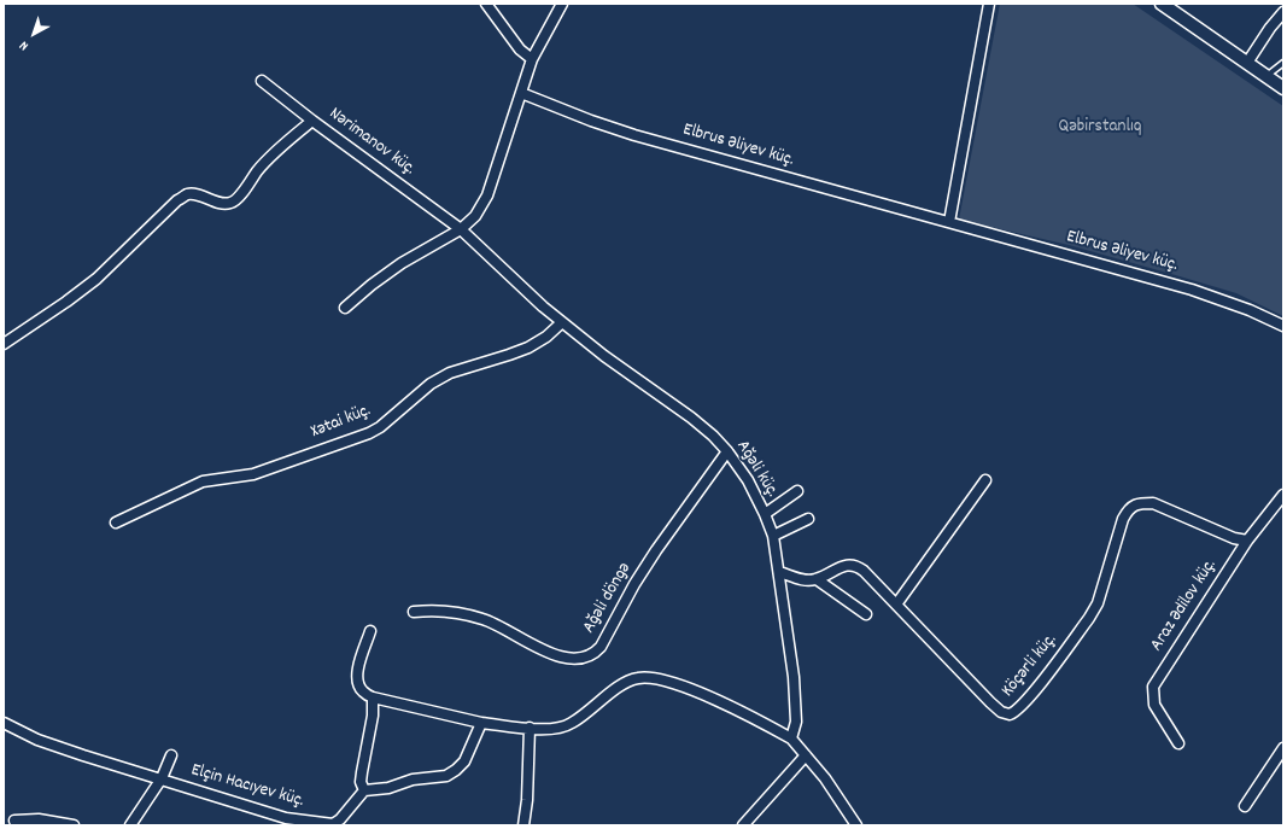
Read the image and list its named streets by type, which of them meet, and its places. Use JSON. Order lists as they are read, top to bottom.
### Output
{
  "streets": {
    "street": [
      "Nərimanov küç.",
      "Elbrus Əliyev küç.",
      "Xətai küç.",
      "Ağəli küç.",
      "Ağəli döngə",
      "Araz Ədilov küç.",
      "Köçərli küç.",
      "Elçin Hacıyev küç."
    ]
  },
  "crossings": [
    ["Nərimanov küç.", "Ağəli küç."],
    ["Xətai küç.", "Ağəli küç."],
    ["Ağəli küç.", "Ağəli döngə"],
    ["Araz Ədilov küç.", "Köçərli küç."]
  ],
  "parks": ["Qəbirstanlıq"],
  "north": "bottom left"
}
